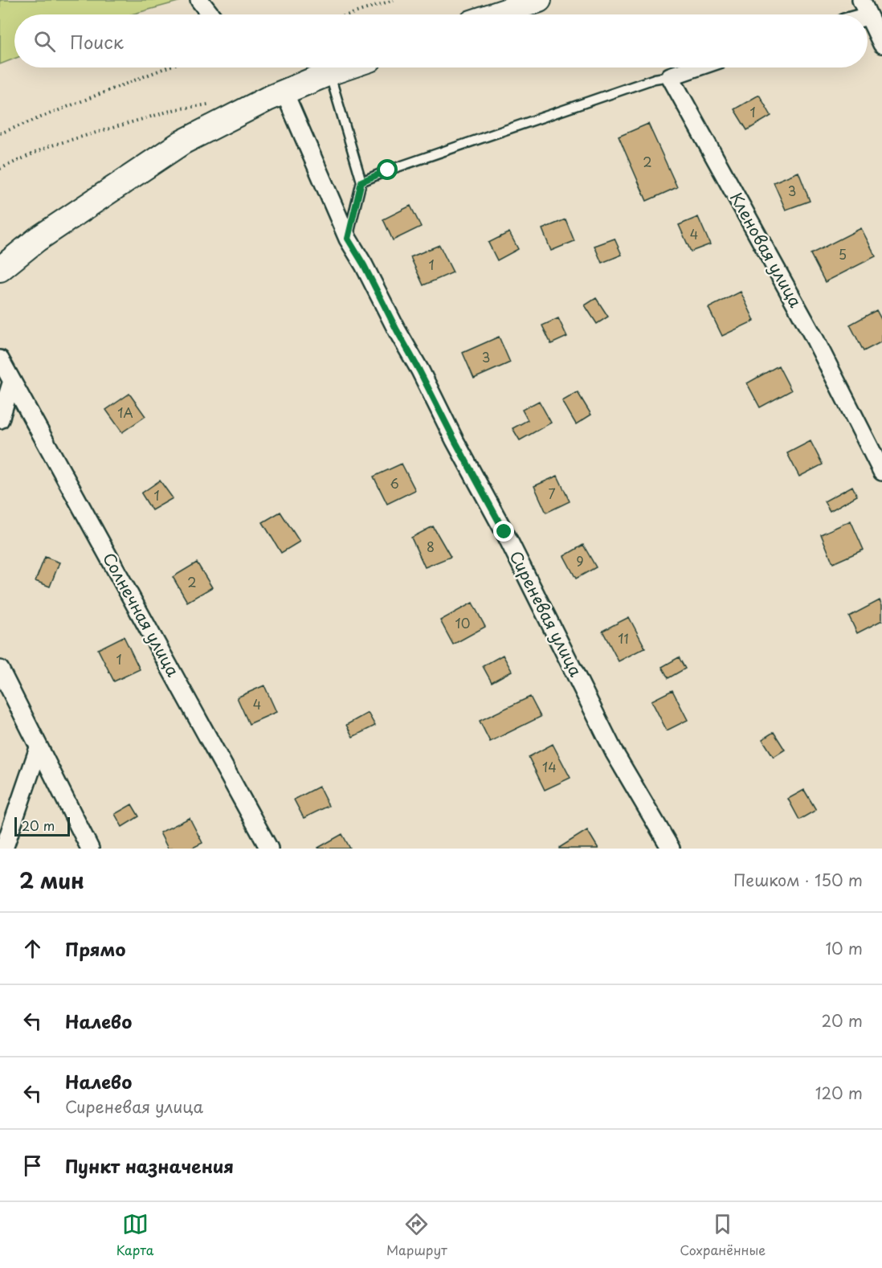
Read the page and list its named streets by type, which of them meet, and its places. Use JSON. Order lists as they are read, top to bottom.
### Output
{
  "streets": {
    "street": ["Кленовая улица", "Сиреневая улица", "Солнечная улица"]
  },
  "house_numbers": [
    "1",
    "2",
    "3",
    "4",
    "5",
    "1",
    "3",
    "1А",
    "6",
    "7",
    "1",
    "8",
    "9",
    "2",
    "10",
    "11",
    "1",
    "4",
    "14"
  ],
  "scale_bar": "20 m",
  "page": {
    "search": "Поиск",
    "scale": "20 m",
    "heading": ["2 мин", "Пешком · 150 m"],
    "list": [
      ["Прямо", "10 m"],
      ["Налево", "20 m"],
      ["Налево", "Сиреневая улица", "120 m"],
      "Пункт назначения"
    ],
    "nav": ["Карта", "Маршрут", "Сохранённые"]
  }
}
